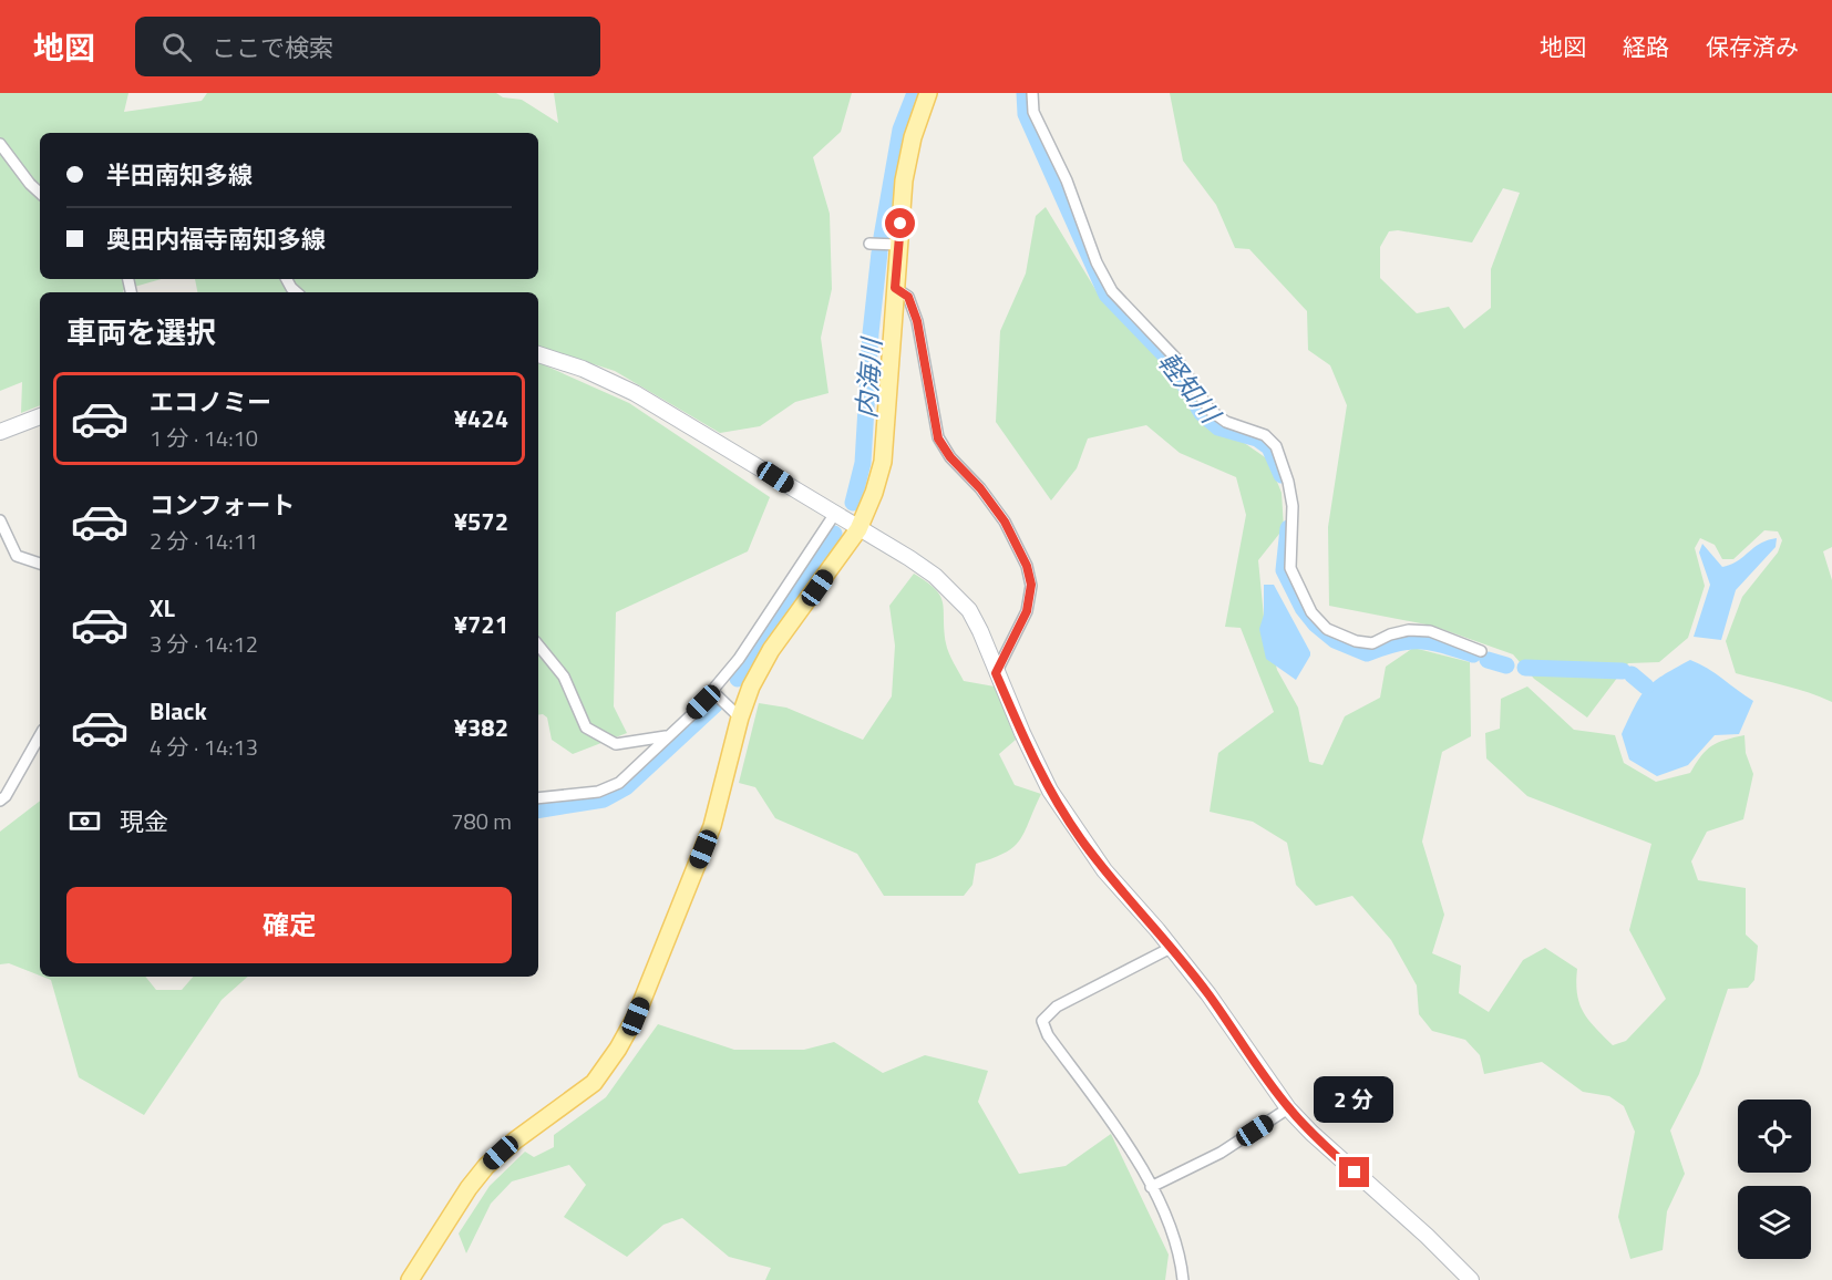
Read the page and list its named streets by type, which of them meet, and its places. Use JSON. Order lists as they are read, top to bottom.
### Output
{
  "water": ["内海川", "軽知川"],
  "page": {
    "header": "地図",
    "search": "ここで検索",
    "nav": ["地図", "経路", "保存済み"],
    "banner": ["半田南知多線", "奥田内福寺南知多線"],
    "heading": "車両を選択",
    "list": [
      {
        "name": "エコノミー",
        "note": "1 分 · 14:10",
        "value": "¥424"
      },
      {
        "name": "コンフォート",
        "note": "2 分 · 14:11",
        "value": "¥572"
      },
      {
        "name": "XL",
        "note": "3 分 · 14:12",
        "value": "¥721"
      },
      {
        "name": "Black",
        "note": "4 分 · 14:13",
        "value": "¥382"
      }
    ],
    "pay": ["現金", "780 m"],
    "buttons": "確定",
    "bubble": "2 分"
  }
}
